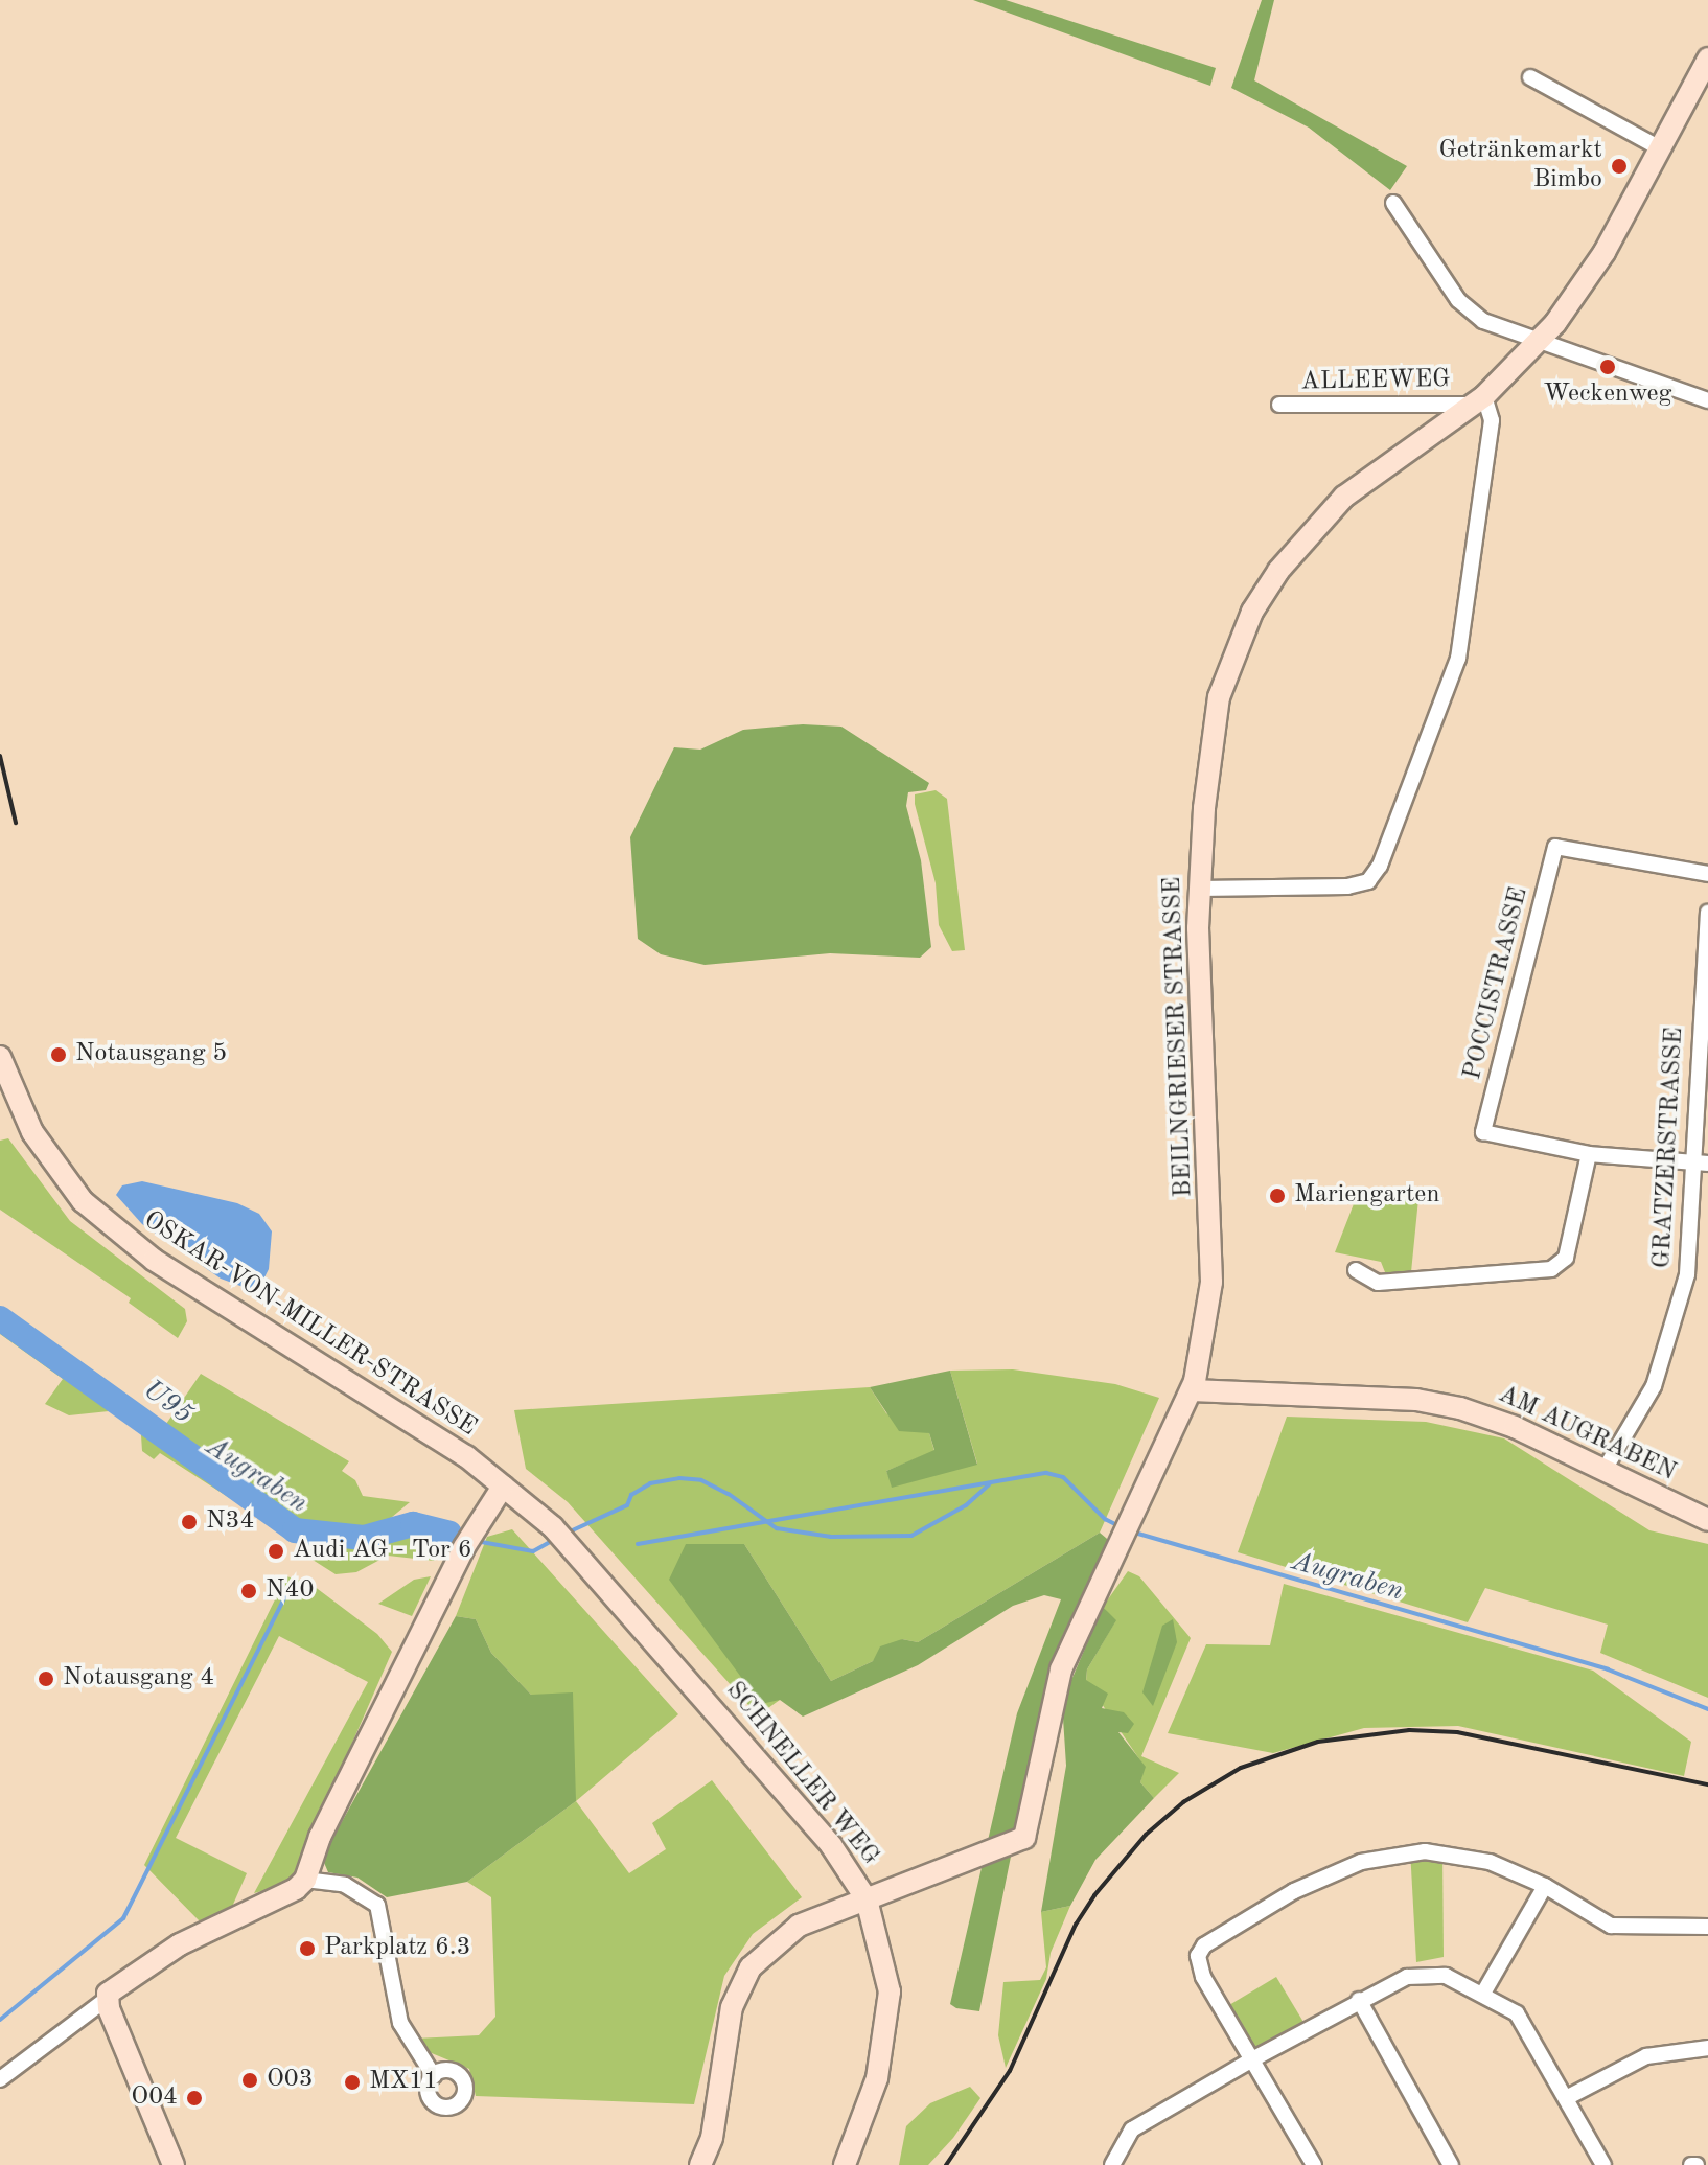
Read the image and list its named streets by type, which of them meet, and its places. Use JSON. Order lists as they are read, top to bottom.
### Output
{
  "streets": {
    "main road": [
      "BEILNGRIESER STRASSE",
      "OSKAR-VON-MILLER-STRASSE",
      "AM AUGRABEN",
      "SCHNELLER WEG"
    ],
    "street": ["ALLEEWEG", "POCCISTRASSE", "GRATZERSTRASSE"]
  },
  "crossings": [
    ["ALLEEWEG", "BEILNGRIESER STRASSE"],
    ["BEILNGRIESER STRASSE", "AM AUGRABEN"],
    ["BEILNGRIESER STRASSE", "SCHNELLER WEG"],
    ["GRATZERSTRASSE", "AM AUGRABEN"],
    ["OSKAR-VON-MILLER-STRASSE", "SCHNELLER WEG"]
  ],
  "water": ["U95", "Augraben"],
  "places": [
    "Getränkemarkt Bimbo",
    "Weckenweg",
    "Notausgang 5",
    "Mariengarten",
    "N34",
    "Audi AG - Tor 6",
    "N40",
    "Notausgang 4",
    "Parkplatz 6.3",
    "O03",
    "MX11",
    "O04"
  ]
}
